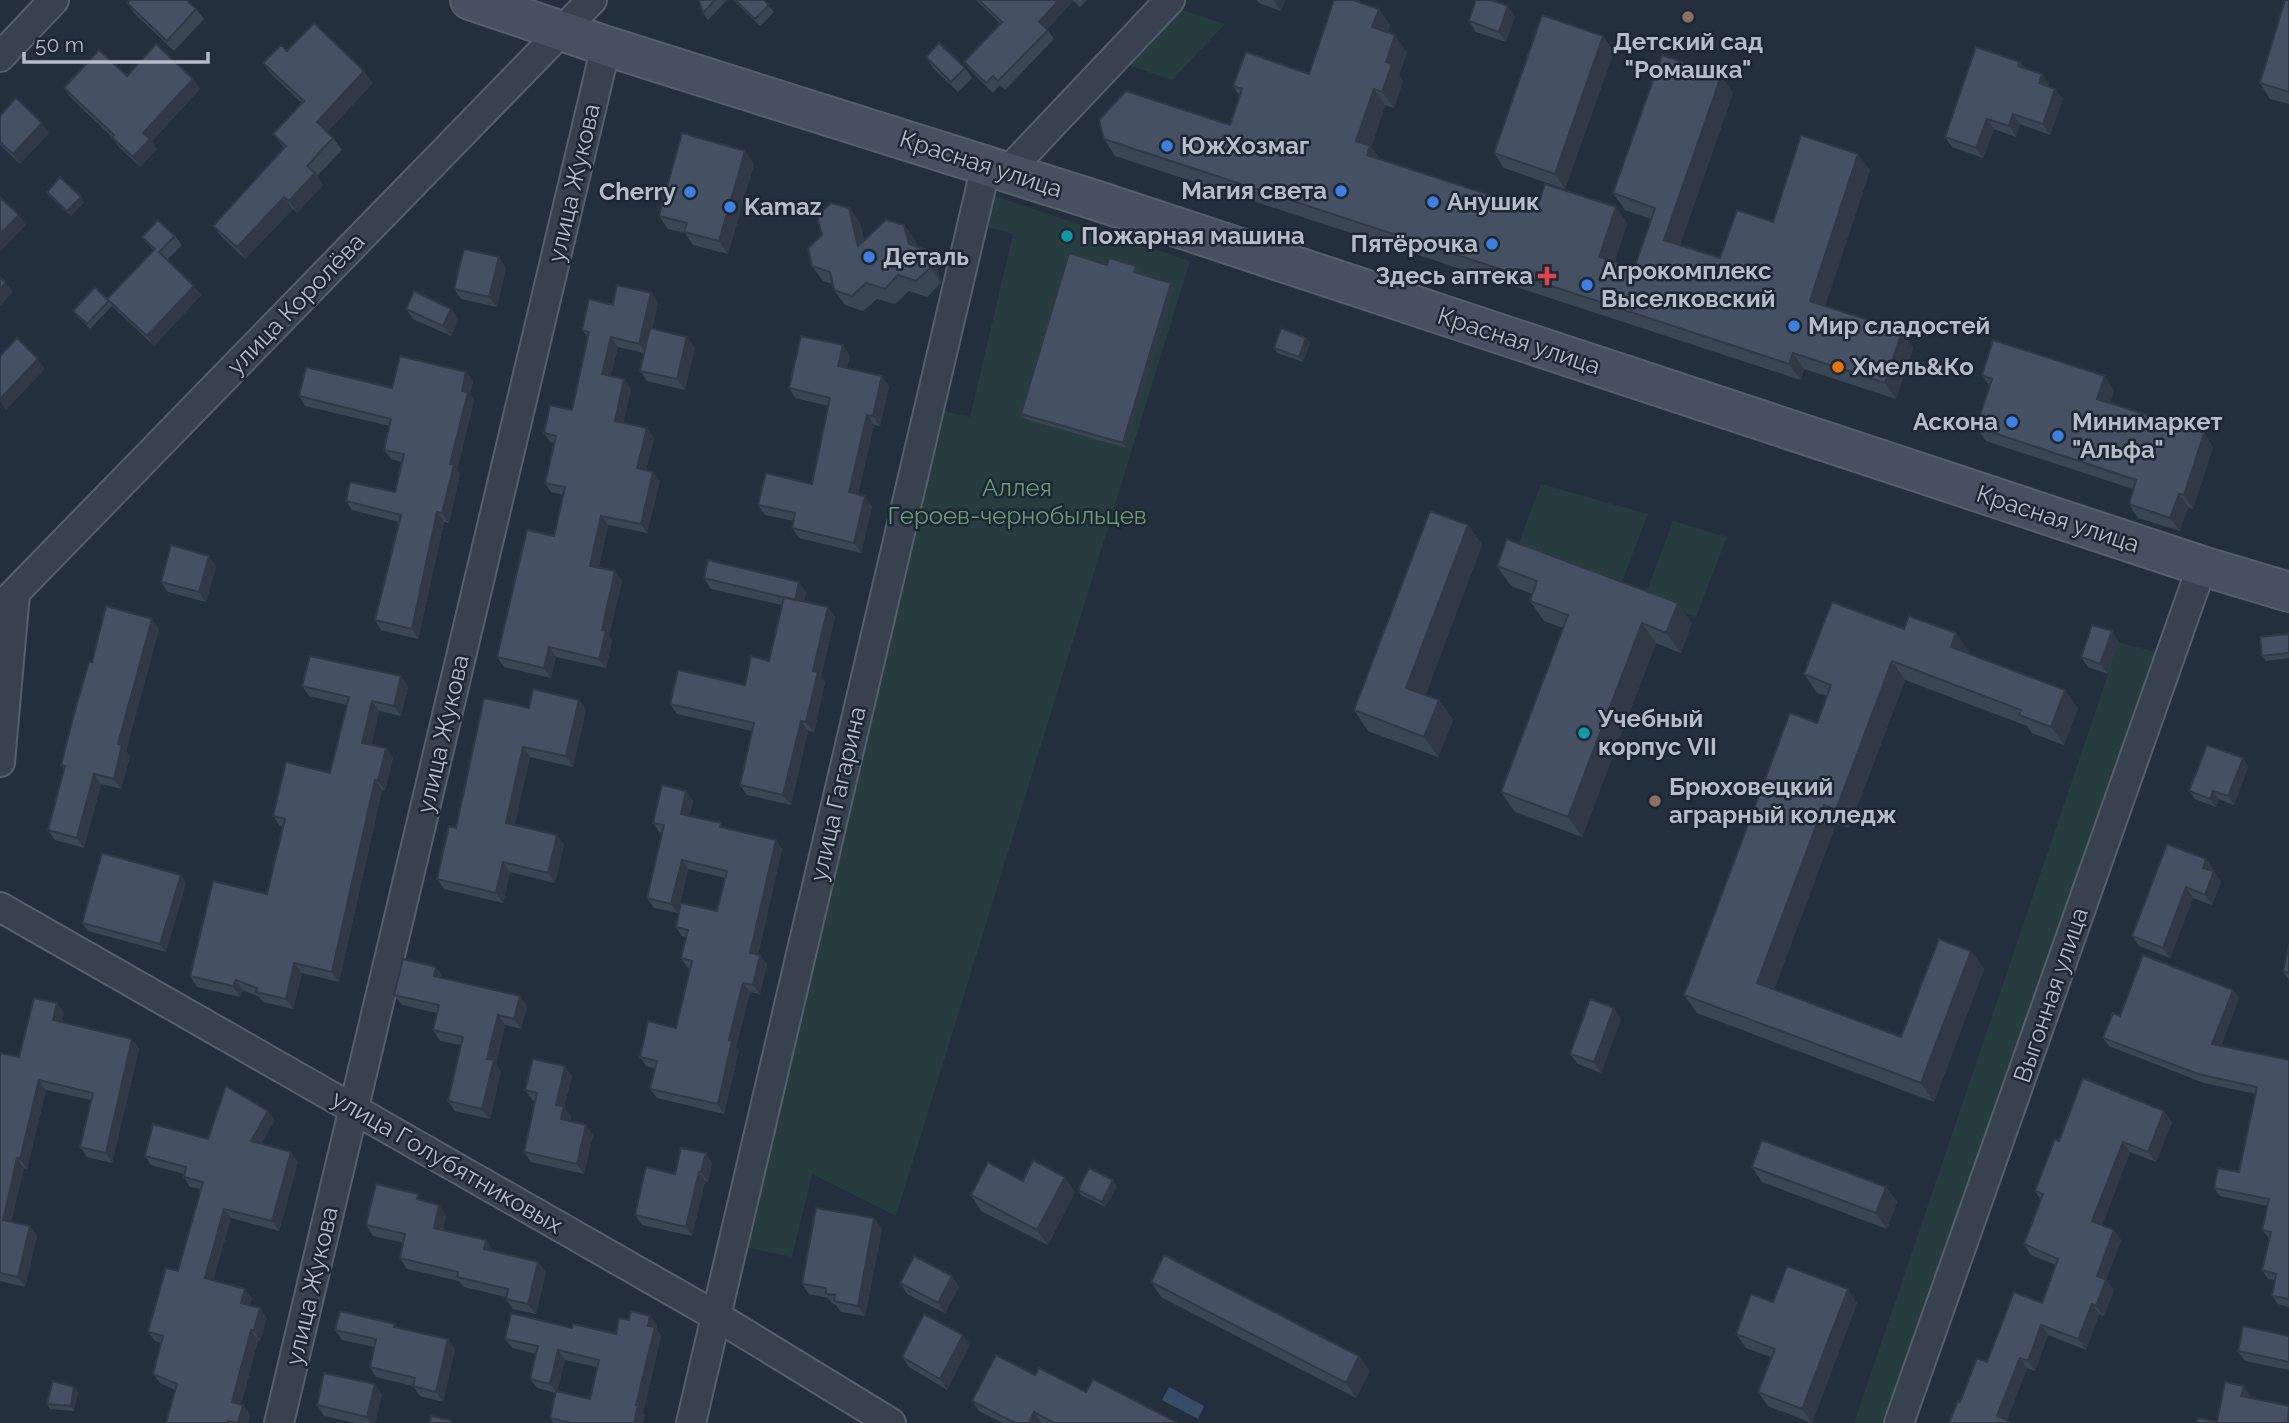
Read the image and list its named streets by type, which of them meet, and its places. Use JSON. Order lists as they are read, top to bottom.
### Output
{
  "streets": {
    "street": [
      "Красная улица",
      "улица Жукова",
      "улица Королёва",
      "улица Гагарина",
      "Выгонная улица",
      "улица Голубятниковых"
    ]
  },
  "crossings": [
    ["Красная улица", "улица Жукова"],
    ["Красная улица", "улица Королёва"],
    ["Красная улица", "улица Гагарина"],
    ["Красная улица", "Выгонная улица"],
    ["улица Жукова", "улица Голубятниковых"],
    ["улица Гагарина", "улица Голубятниковых"]
  ],
  "parks": ["Аллея Героев-чернобыльцев"],
  "places": {
    "other": [
      "Детский сад \"Ромашка\"",
      "ЮжХозмаг",
      "Магия света",
      "Cherry",
      "Анушик",
      "Kamaz",
      "Пожарная машина",
      "Пятёрочка",
      "Деталь",
      "Агрокомплекс Выселковский",
      "Мир сладостей",
      "Хмель&Ко",
      "Аскона",
      "Минимаркет \"Альфа\"",
      "Учебный корпус VII",
      "Брюховецкий аграрный колледж"
    ],
    "health": ["Здесь аптека"]
  },
  "scale_bar": "50 m"
}
